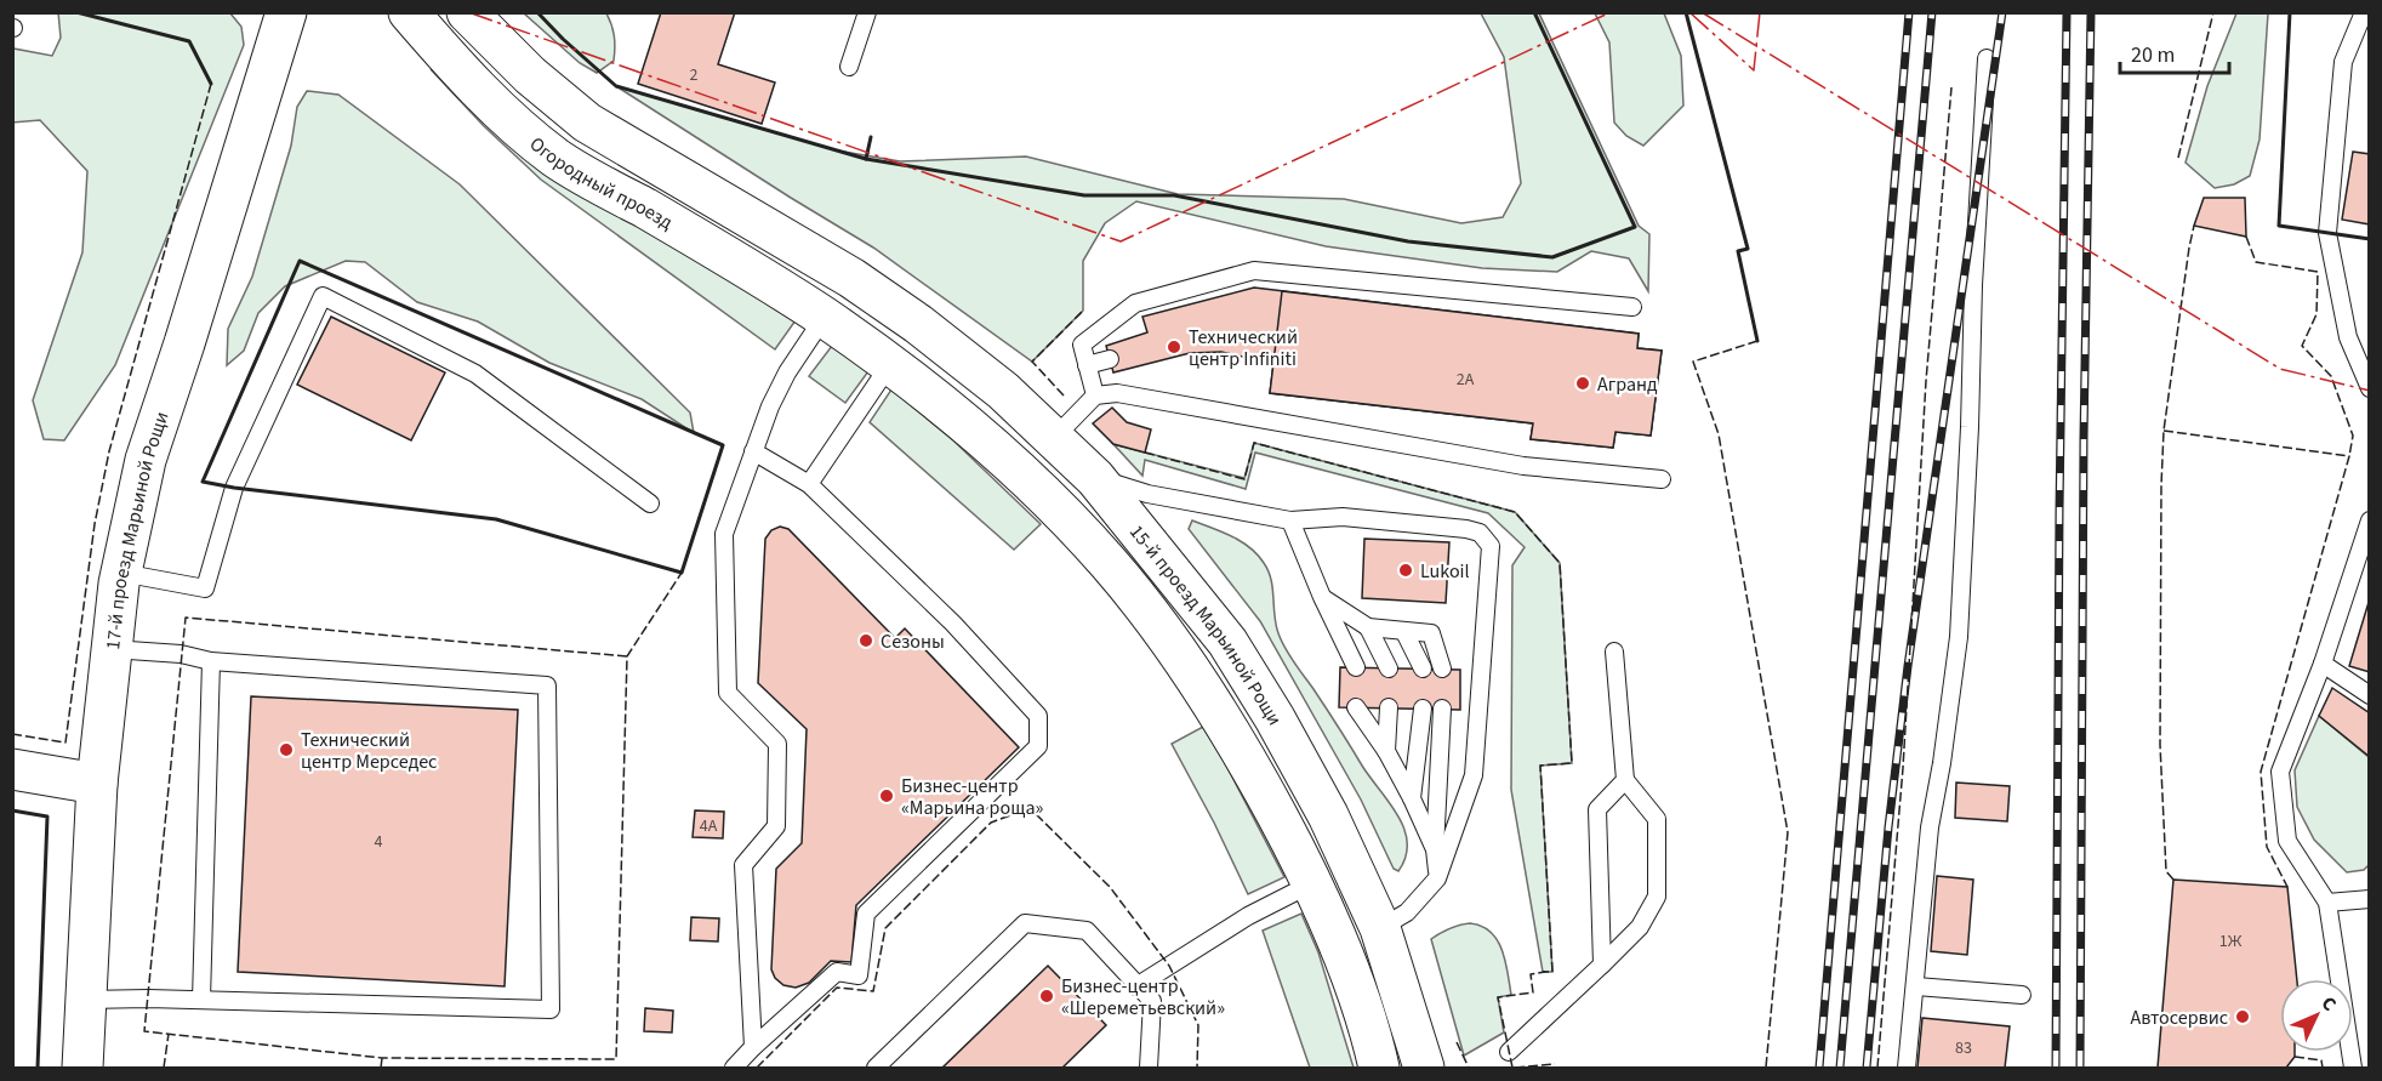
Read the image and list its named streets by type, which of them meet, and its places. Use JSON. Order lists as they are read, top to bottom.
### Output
{
  "streets": {
    "main road": ["Огородный проезд", "17-й проезд Марьиной Рощи", "15-й проезд Марьиной Рощи"]
  },
  "crossings": [
    ["Огородный проезд", "15-й проезд Марьиной Рощи"]
  ],
  "places": [
    "Технический центр Infiniti",
    "Агранд",
    "Lukoil",
    "Сезоны",
    "Технический центр Мерседес",
    "Бизнес-центр «Марьина роща»",
    "Бизнес-центр «Шереметьевский»",
    "Автосервис"
  ],
  "house_numbers": [
    "2",
    "2А",
    "4А",
    "4",
    "1Ж",
    "83"
  ],
  "scale_bar": "20 m",
  "north": "top right"
}
